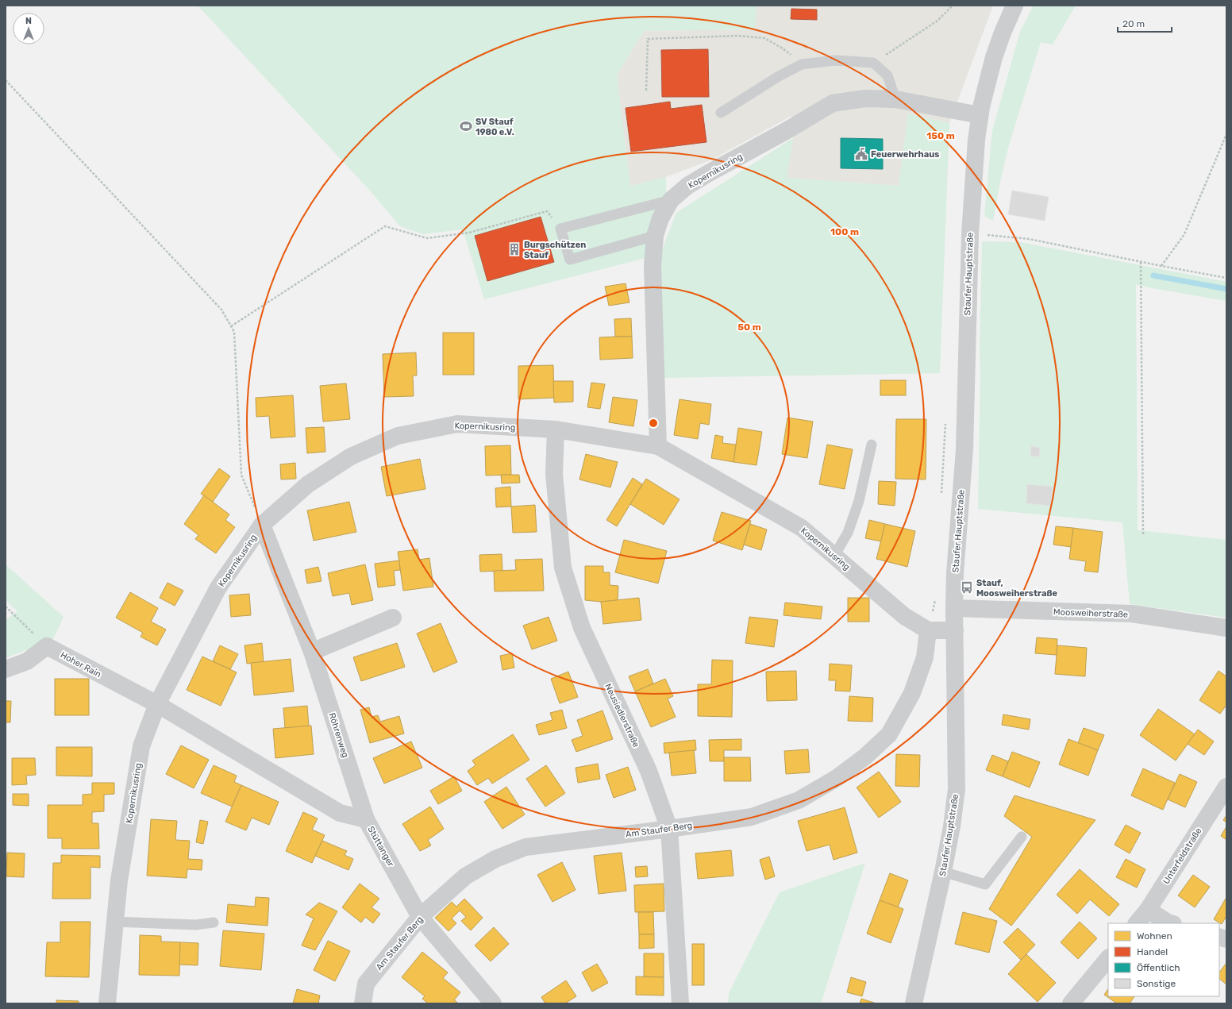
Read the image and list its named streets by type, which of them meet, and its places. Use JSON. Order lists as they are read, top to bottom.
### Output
{
  "streets": {
    "street": [
      "Kopernikusring",
      "Staufer Hauptstraße",
      "Moosweiherstraße",
      "Hoher Rain",
      "Neusiedlerstraße",
      "Röhrenweg",
      "Am Staufer Berg",
      "Stüttanger",
      "Unterfeldstraße"
    ]
  },
  "crossings": [
    ["Kopernikusring", "Staufer Hauptstraße"],
    ["Kopernikusring", "Hoher Rain"],
    ["Kopernikusring", "Neusiedlerstraße"],
    ["Kopernikusring", "Röhrenweg"],
    ["Kopernikusring", "Am Staufer Berg"],
    ["Kopernikusring", "Stüttanger"],
    ["Staufer Hauptstraße", "Moosweiherstraße"],
    ["Hoher Rain", "Stüttanger"],
    ["Neusiedlerstraße", "Am Staufer Berg"],
    ["Röhrenweg", "Stüttanger"],
    ["Am Staufer Berg", "Stüttanger"]
  ],
  "places": {
    "sports": ["SV Stauf 1980 e.V."],
    "public building": ["Feuerwehrhaus"],
    "building": ["Burgschützen Stauf"],
    "bus stop": ["Stauf, Moosweiherstraße"]
  },
  "legend": [
    "Wohnen",
    "Handel",
    "Öffentlich",
    "Sonstige"
  ],
  "scale_bar": "20 m",
  "north": "top",
  "rings": ["150 m", "100 m", "50 m"]
}
